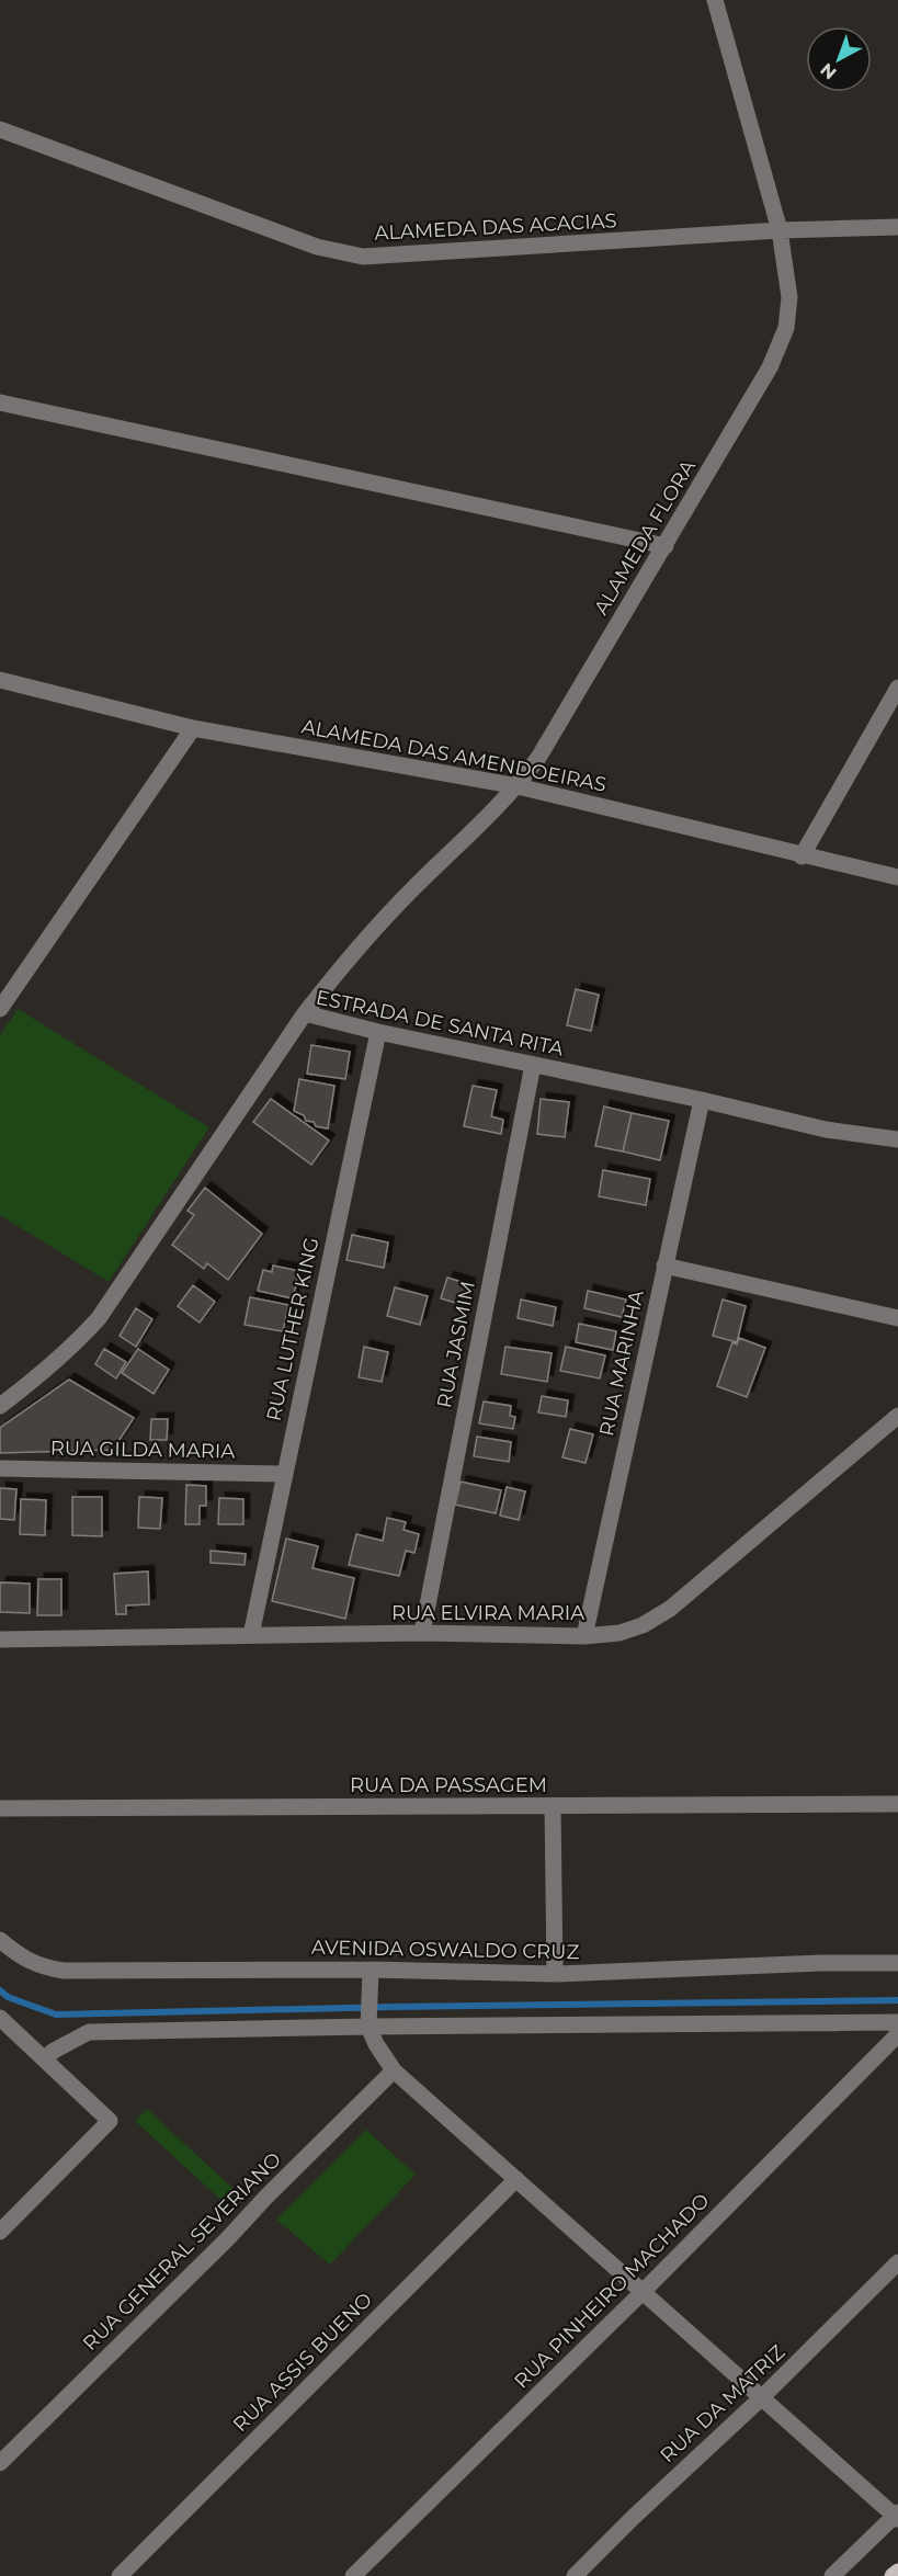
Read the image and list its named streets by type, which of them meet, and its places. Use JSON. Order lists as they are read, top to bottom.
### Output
{
  "streets": {
    "street": [
      "ALAMEDA DAS ACACIAS",
      "ALAMEDA FLORA",
      "ALAMEDA DAS AMENDOEIRAS",
      "ESTRADA DE SANTA RITA",
      "RUA LUTHER KING",
      "RUA JASMIM",
      "RUA MARINHA",
      "RUA GILDA MARIA",
      "RUA ELVIRA MARIA",
      "RUA DA PASSAGEM",
      "AVENIDA OSWALDO CRUZ",
      "RUA GENERAL SEVERIANO",
      "RUA PINHEIRO MACHADO",
      "RUA ASSIS BUENO",
      "RUA DA MATRIZ"
    ]
  },
  "crossings": [
    ["ALAMEDA DAS ACACIAS", "ALAMEDA FLORA"],
    ["ALAMEDA FLORA", "ALAMEDA DAS AMENDOEIRAS"],
    ["ALAMEDA FLORA", "ESTRADA DE SANTA RITA"],
    ["ESTRADA DE SANTA RITA", "RUA LUTHER KING"],
    ["ESTRADA DE SANTA RITA", "RUA JASMIM"],
    ["ESTRADA DE SANTA RITA", "RUA MARINHA"],
    ["RUA LUTHER KING", "RUA GILDA MARIA"],
    ["RUA LUTHER KING", "RUA ELVIRA MARIA"],
    ["RUA JASMIM", "RUA ELVIRA MARIA"],
    ["RUA MARINHA", "RUA ELVIRA MARIA"]
  ],
  "north": "bottom left"
}
